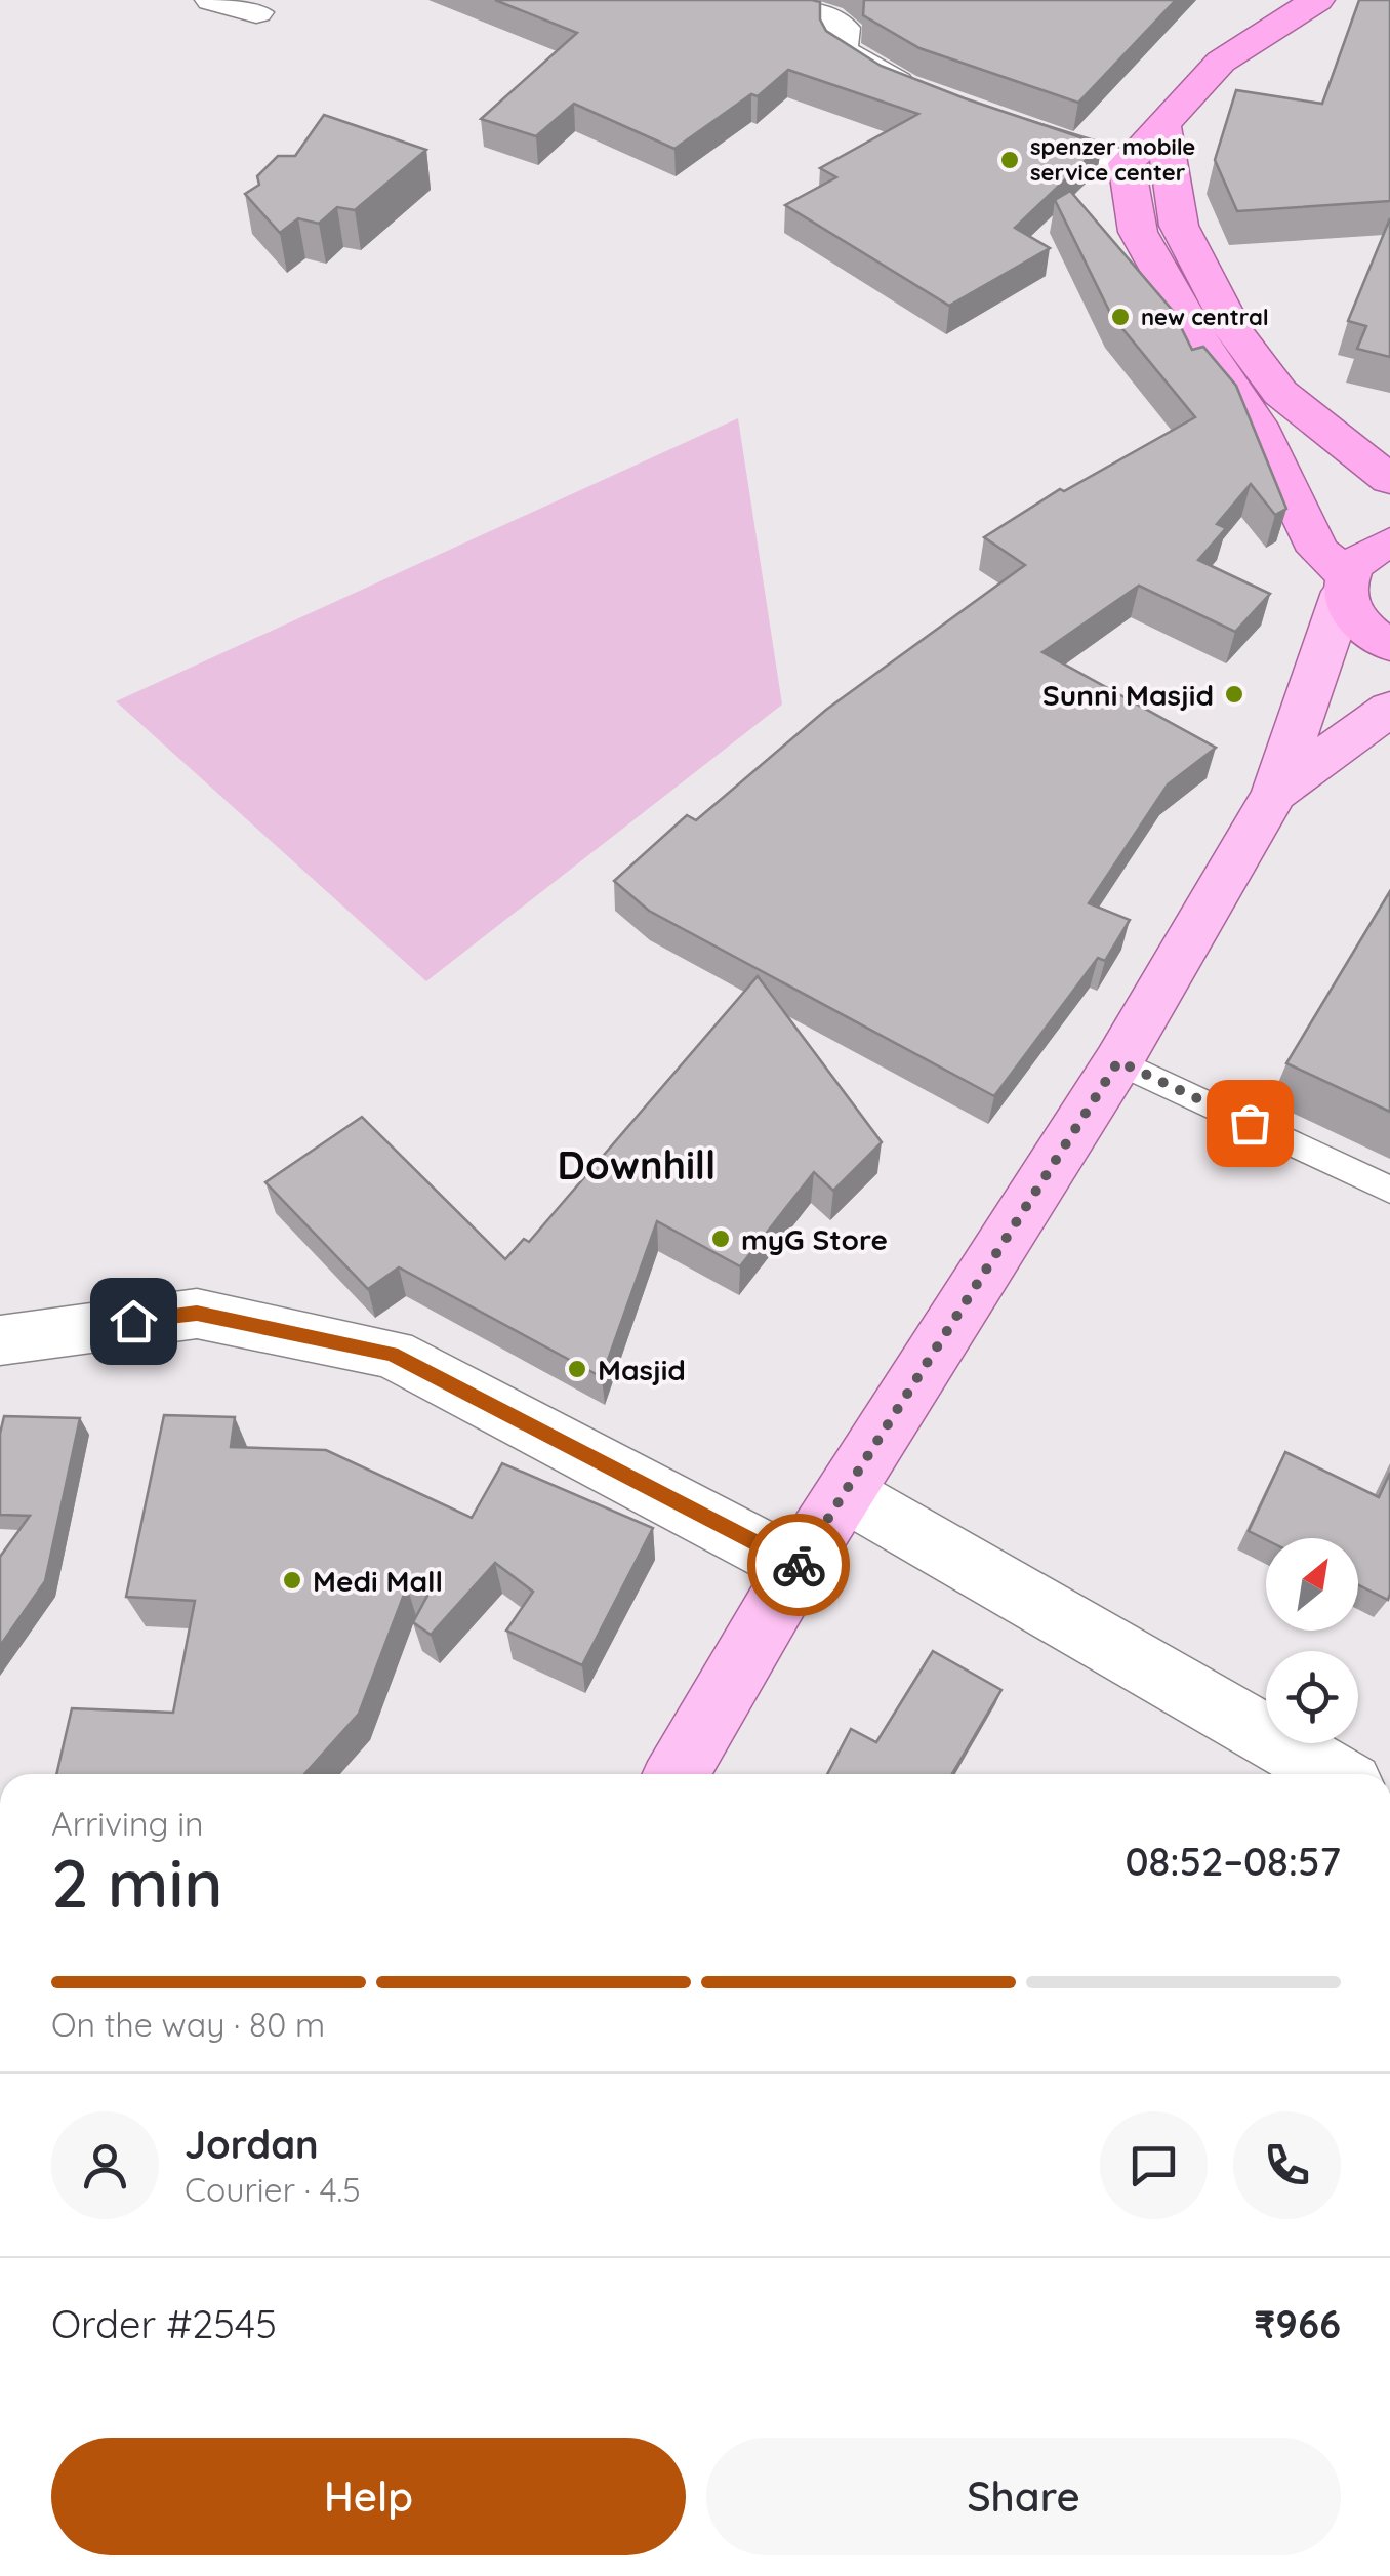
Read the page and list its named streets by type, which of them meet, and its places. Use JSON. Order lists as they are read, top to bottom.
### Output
{
  "districts": ["Downhill"],
  "places": [
    "spenzer mobile service center",
    "new central",
    "Sunni Masjid",
    "myG Store",
    "Masjid",
    "Medi Mall"
  ],
  "north": "top right",
  "page": {
    "heading": ["2 min", "Arriving in", "08:52–08:57"],
    "panel": [
      "Jordan",
      "Courier · 4.5",
      "Order #2545",
      "₹966"
    ],
    "bar": "On the way · 80 m",
    "buttons": ["Help", "Share"]
  }
}
